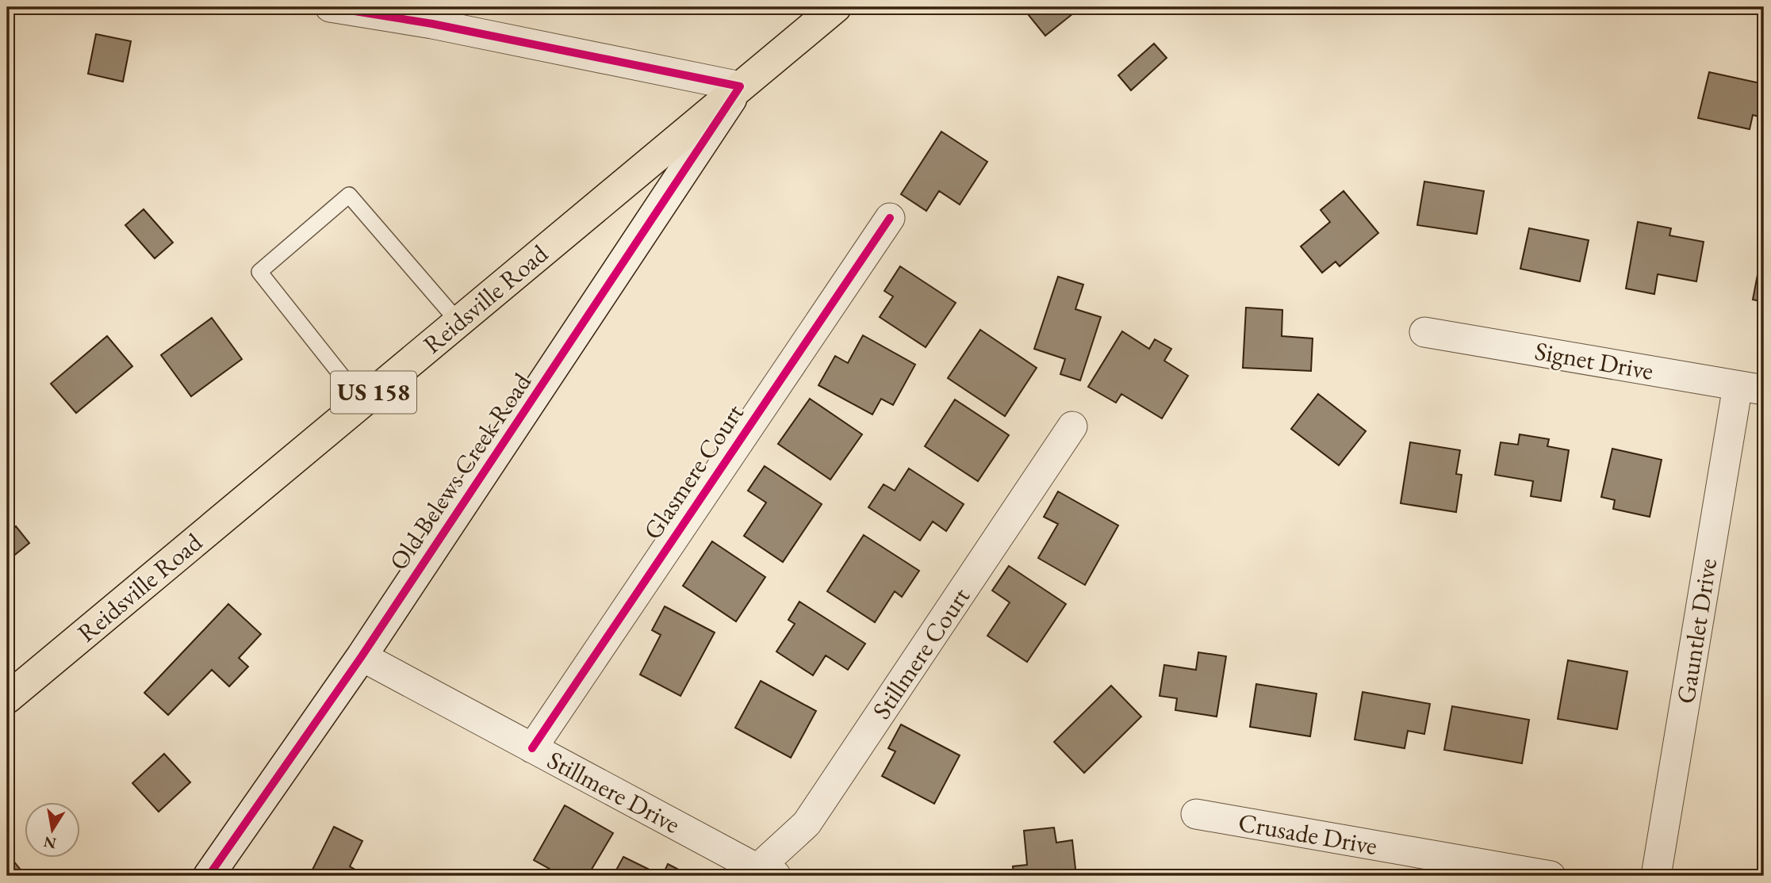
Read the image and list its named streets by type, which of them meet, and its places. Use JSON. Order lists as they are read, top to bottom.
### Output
{
  "streets": {
    "highway": ["Reidsville Road", "US 158"],
    "street": [
      "Signet Drive",
      "Old Belews Creek Road",
      "Glasmere Court",
      "Gauntlet Drive",
      "Stillmere Court",
      "Stillmere Drive",
      "Crusade Drive"
    ]
  },
  "crossings": [
    ["Reidsville Road", "Old Belews Creek Road"],
    ["Signet Drive", "Gauntlet Drive"],
    ["Old Belews Creek Road", "Stillmere Drive"],
    ["Glasmere Court", "Stillmere Drive"],
    ["Stillmere Court", "Stillmere Drive"]
  ],
  "north": "bottom"
}
